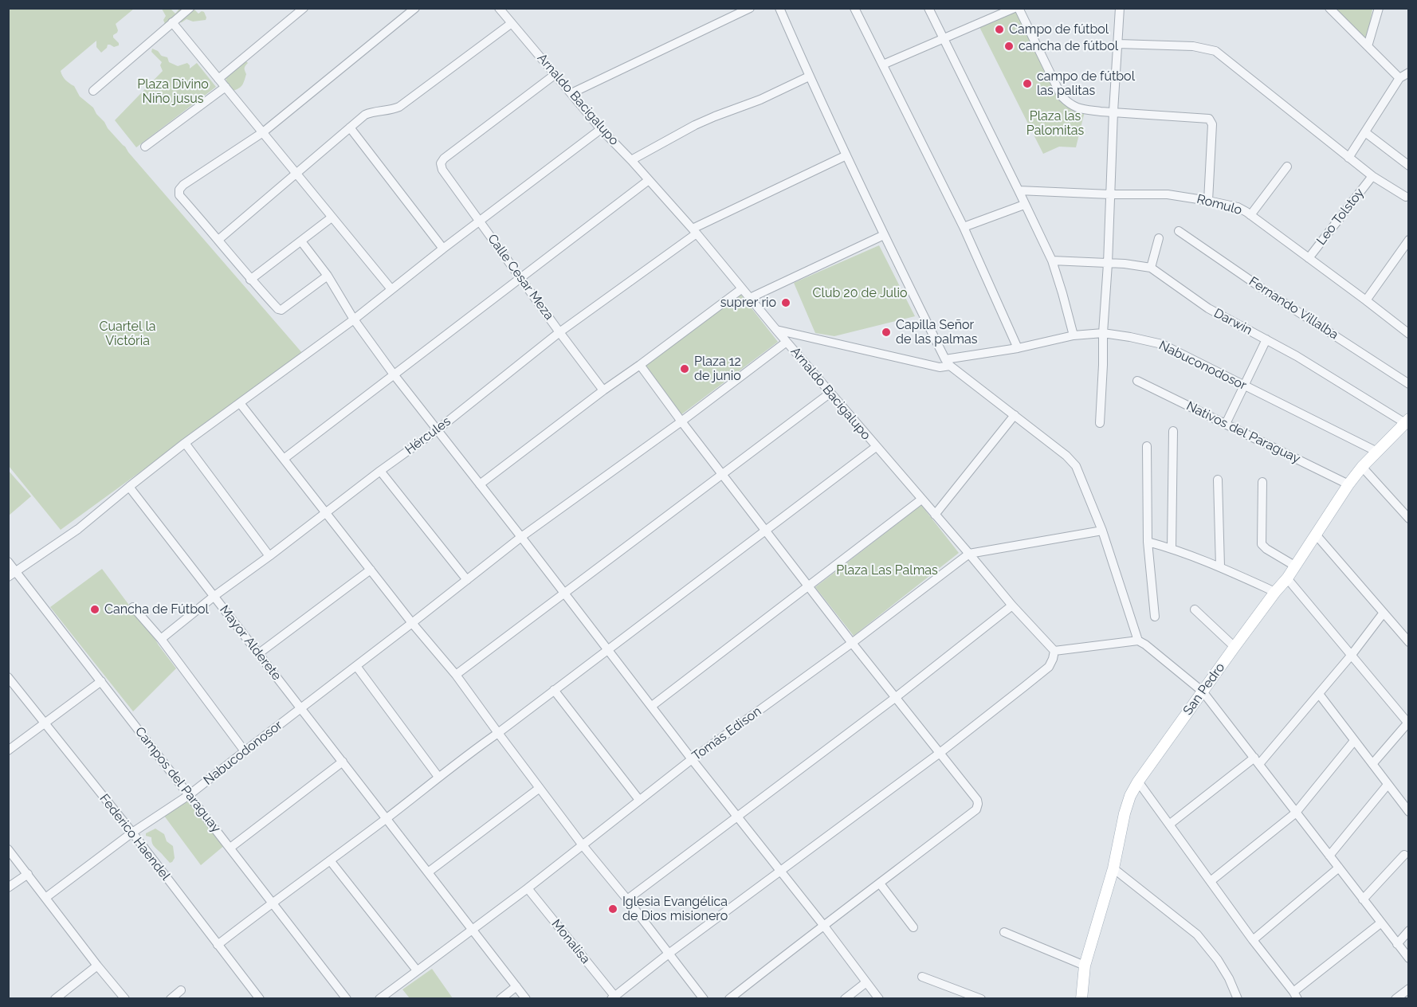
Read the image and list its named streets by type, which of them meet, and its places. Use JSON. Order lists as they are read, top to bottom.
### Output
{
  "streets": {
    "main road": ["San Pedro"],
    "street": [
      "Arnaldo Bacigalupo",
      "Romulo",
      "Leo Tolstoy",
      "Calle Cesar Meza",
      "Fernando Villalba",
      "Darwin",
      "Nabuconodosor",
      "Nativos del Paraguay",
      "Hércules",
      "Mayor Alderete",
      "Tomás Edison",
      "Nabucodonosor",
      "Campos del Paraguay",
      "Federico Haendel",
      "Monalisa"
    ]
  },
  "crossings": [
    ["Arnaldo Bacigalupo", "Calle Cesar Meza"],
    ["Arnaldo Bacigalupo", "Nabuconodosor"],
    ["Arnaldo Bacigalupo", "Hércules"],
    ["Arnaldo Bacigalupo", "Tomás Edison"],
    ["Arnaldo Bacigalupo", "Nabucodonosor"],
    ["Romulo", "Leo Tolstoy"],
    ["Calle Cesar Meza", "Hércules"],
    ["Darwin", "San Pedro"],
    ["Nabuconodosor", "San Pedro"],
    ["Nativos del Paraguay", "San Pedro"],
    ["Hércules", "Mayor Alderete"],
    ["Mayor Alderete", "Tomás Edison"],
    ["Mayor Alderete", "Nabucodonosor"],
    ["Tomás Edison", "Monalisa"],
    ["Nabucodonosor", "Campos del Paraguay"],
    ["Nabucodonosor", "Federico Haendel"]
  ],
  "parks": [
    "Plaza Divino Niño jusus",
    "Plaza las Palomitas",
    "Club 20 de Julio",
    "Cuartel la Victória",
    "Plaza Las Palmas"
  ],
  "places": [
    "Campo de fútbol",
    "cancha de fútbol",
    "campo de fútbol las palitas",
    "suprer rio",
    "Capilla Señor de las palmas",
    "Plaza 12 de junio",
    "Cancha de Fútbol",
    "Iglesia Evangélica de Dios misionero"
  ]
}
